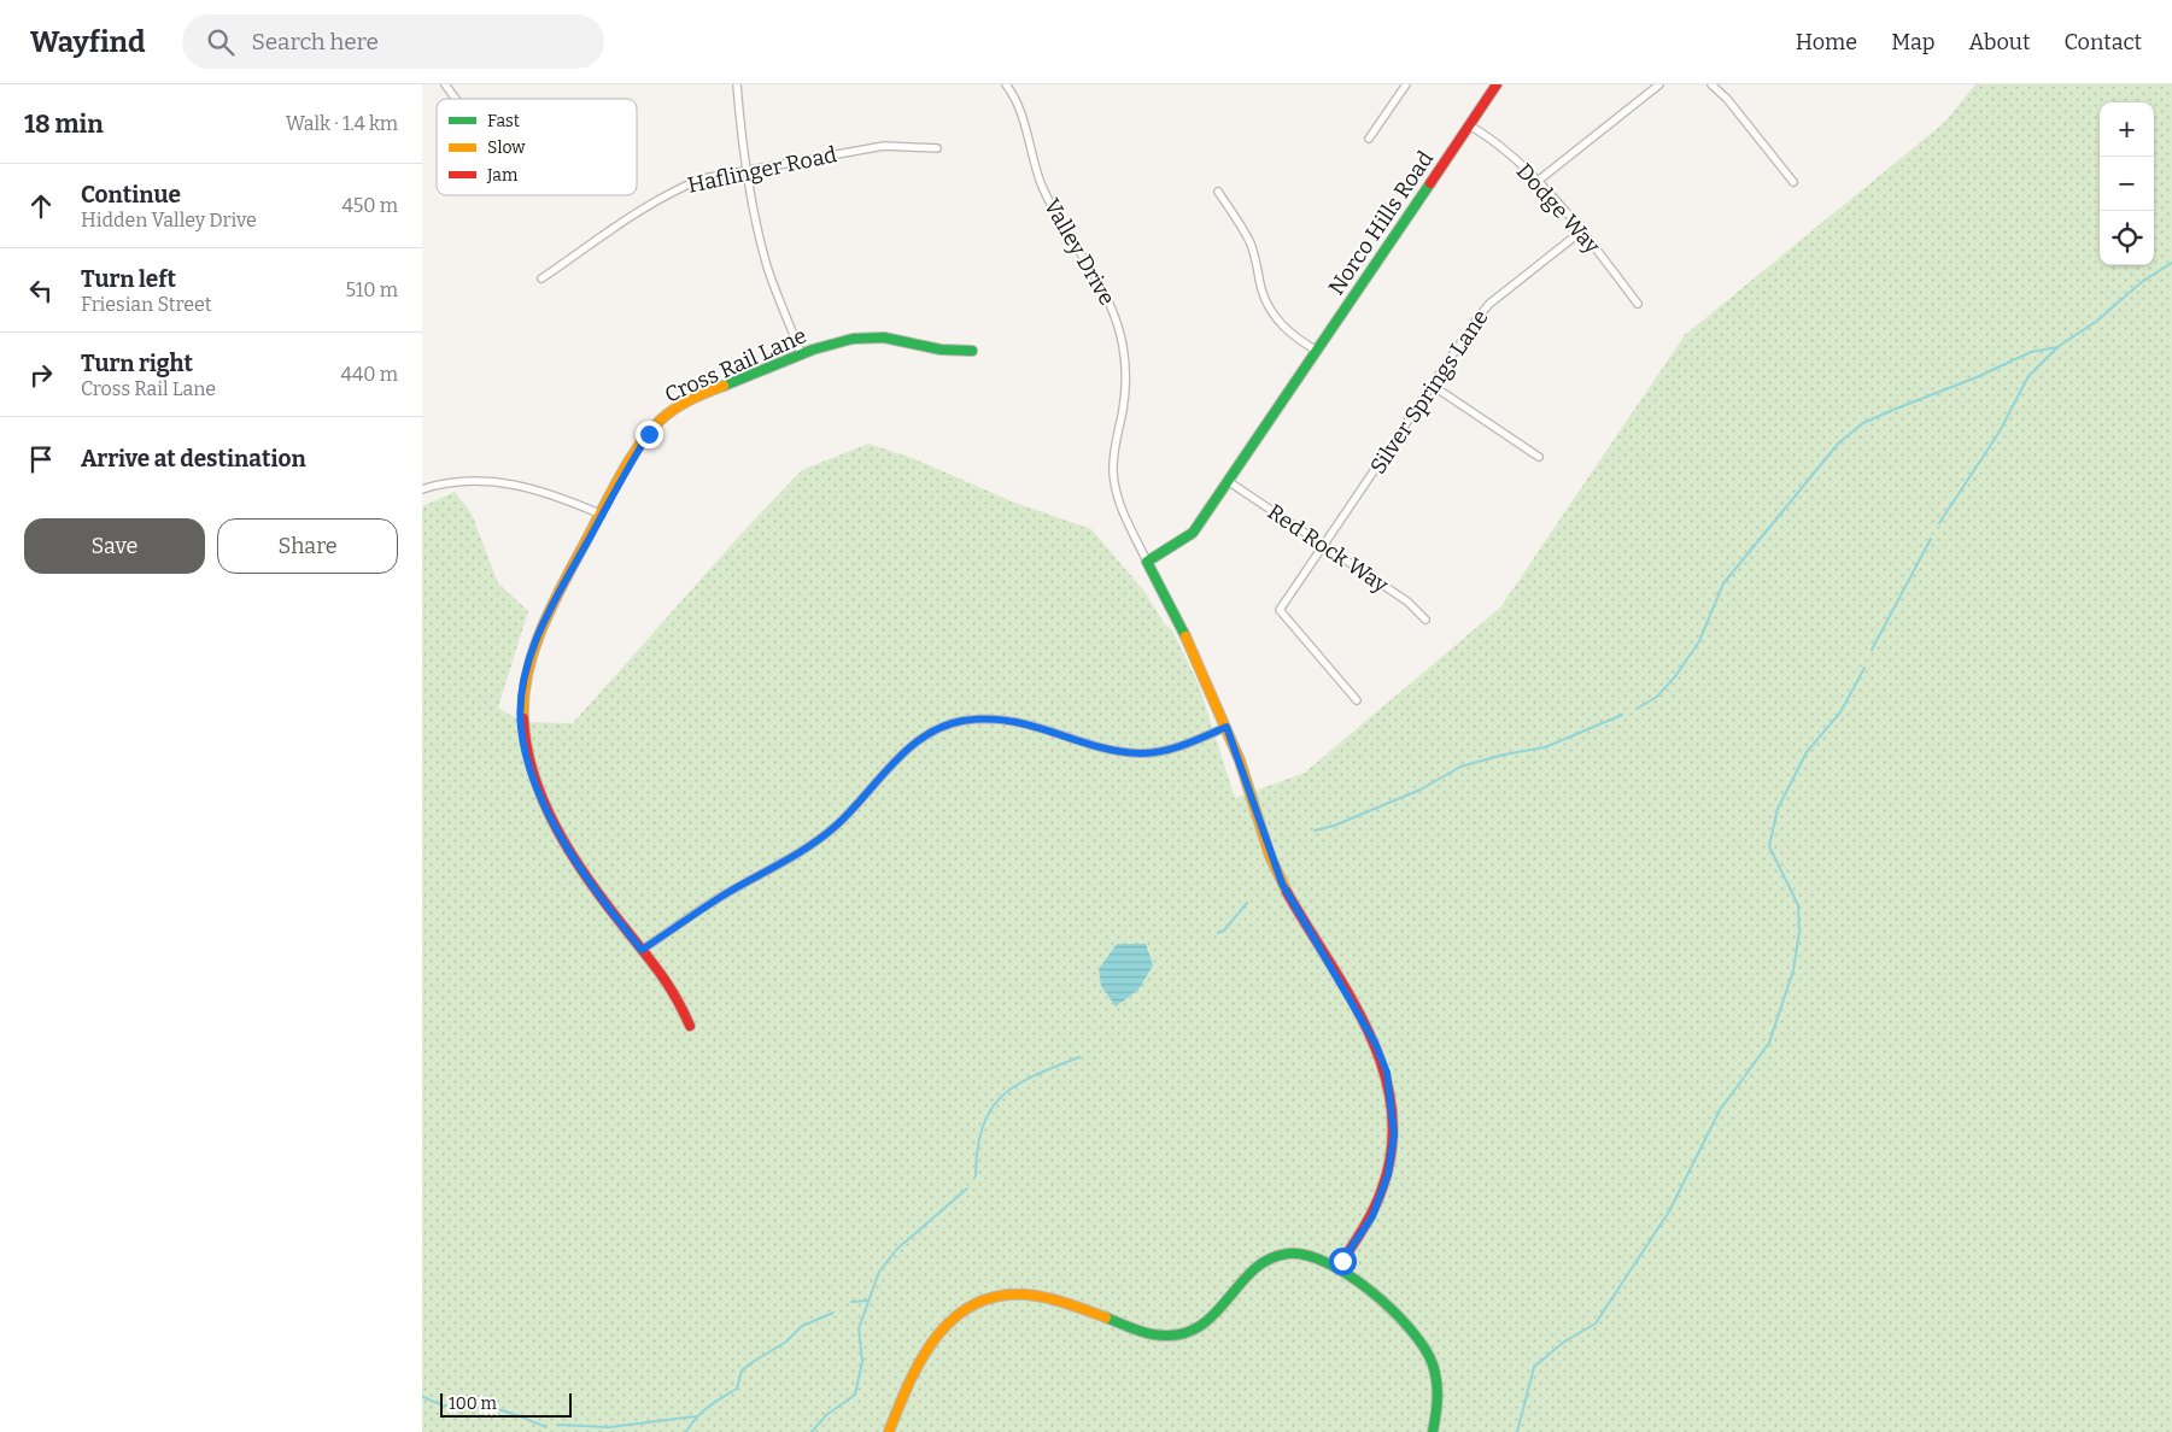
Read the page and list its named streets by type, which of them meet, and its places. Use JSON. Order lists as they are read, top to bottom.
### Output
{
  "streets": {
    "street": [
      "Haflinger Road",
      "Dodge Way",
      "Norco Hills Road",
      "Valley Drive",
      "Cross Rail Lane",
      "Silver Springs Lane",
      "Red Rock Way"
    ]
  },
  "crossings": [
    ["Dodge Way", "Norco Hills Road"],
    ["Dodge Way", "Silver Springs Lane"],
    ["Norco Hills Road", "Valley Drive"],
    ["Norco Hills Road", "Red Rock Way"],
    ["Silver Springs Lane", "Red Rock Way"]
  ],
  "legend": ["Fast", "Slow", "Jam"],
  "scale_bar": "100 m",
  "page": {
    "header": "Wayfind",
    "search": "Search here",
    "nav": [
      "Home",
      "Map",
      "About",
      "Contact"
    ],
    "heading": ["18 min", "Walk · 1.4 km"],
    "map_buttons": ["+", "−"],
    "list": [
      ["Continue", "Hidden Valley Drive", "450 m"],
      ["Turn left", "Friesian Street", "510 m"],
      ["Turn right", "Cross Rail Lane", "440 m"],
      "Arrive at destination"
    ],
    "buttons": ["Save", "Share"],
    "scale": "100 m"
  }
}
